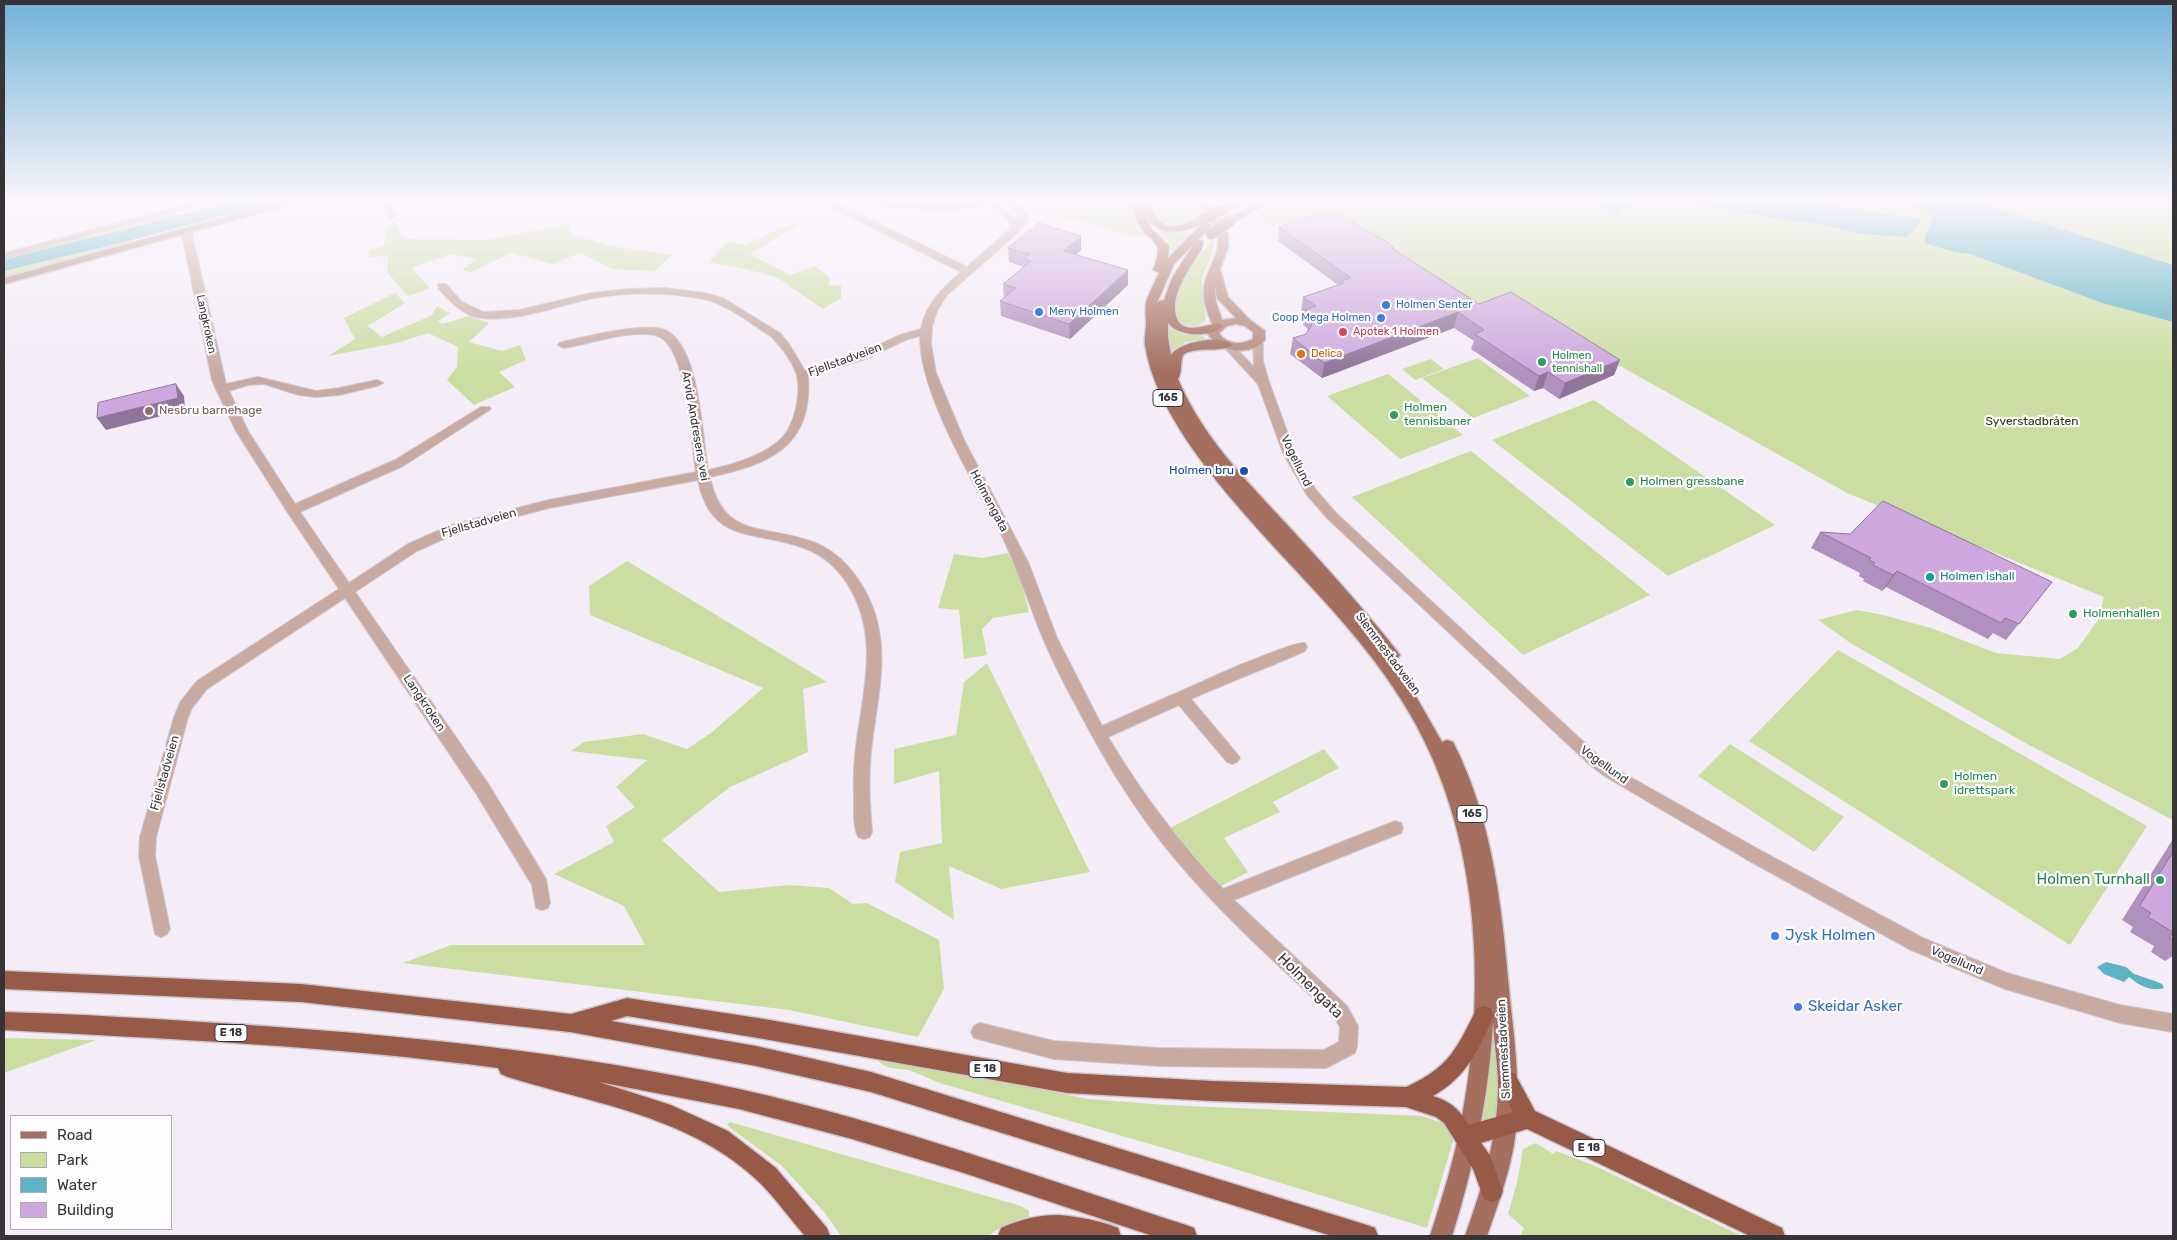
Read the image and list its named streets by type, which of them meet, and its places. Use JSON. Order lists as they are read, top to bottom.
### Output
{
  "streets": {
    "highway": ["E 18"],
    "main road": ["165", "Slemmestadveien"],
    "street": [
      "Langkroken",
      "Fjellstadveien",
      "Arvid Andresens vei",
      "Vogellund",
      "Holmengata"
    ]
  },
  "crossings": [
    ["Langkroken", "Fjellstadveien"],
    ["Fjellstadveien", "Arvid Andresens vei"],
    ["Fjellstadveien", "Holmengata"],
    ["165", "Vogellund"],
    ["165", "Slemmestadveien"],
    ["Slemmestadveien", "E 18"]
  ],
  "parks": ["Syverstadbråten"],
  "places": [
    "Holmen Senter",
    "Meny Holmen",
    "Coop Mega Holmen",
    "Apotek 1 Holmen",
    "Delica",
    "Holmen tennishall",
    "Nesbru barnehage",
    "Holmen tennisbaner",
    "Holmen bru",
    "Holmen gressbane",
    "Holmen ishall",
    "Holmenhallen",
    "Holmen idrettspark",
    "Holmen Turnhall",
    "Jysk Holmen",
    "Skeidar Asker"
  ],
  "legend": [
    "Road",
    "Park",
    "Water",
    "Building"
  ]
}
